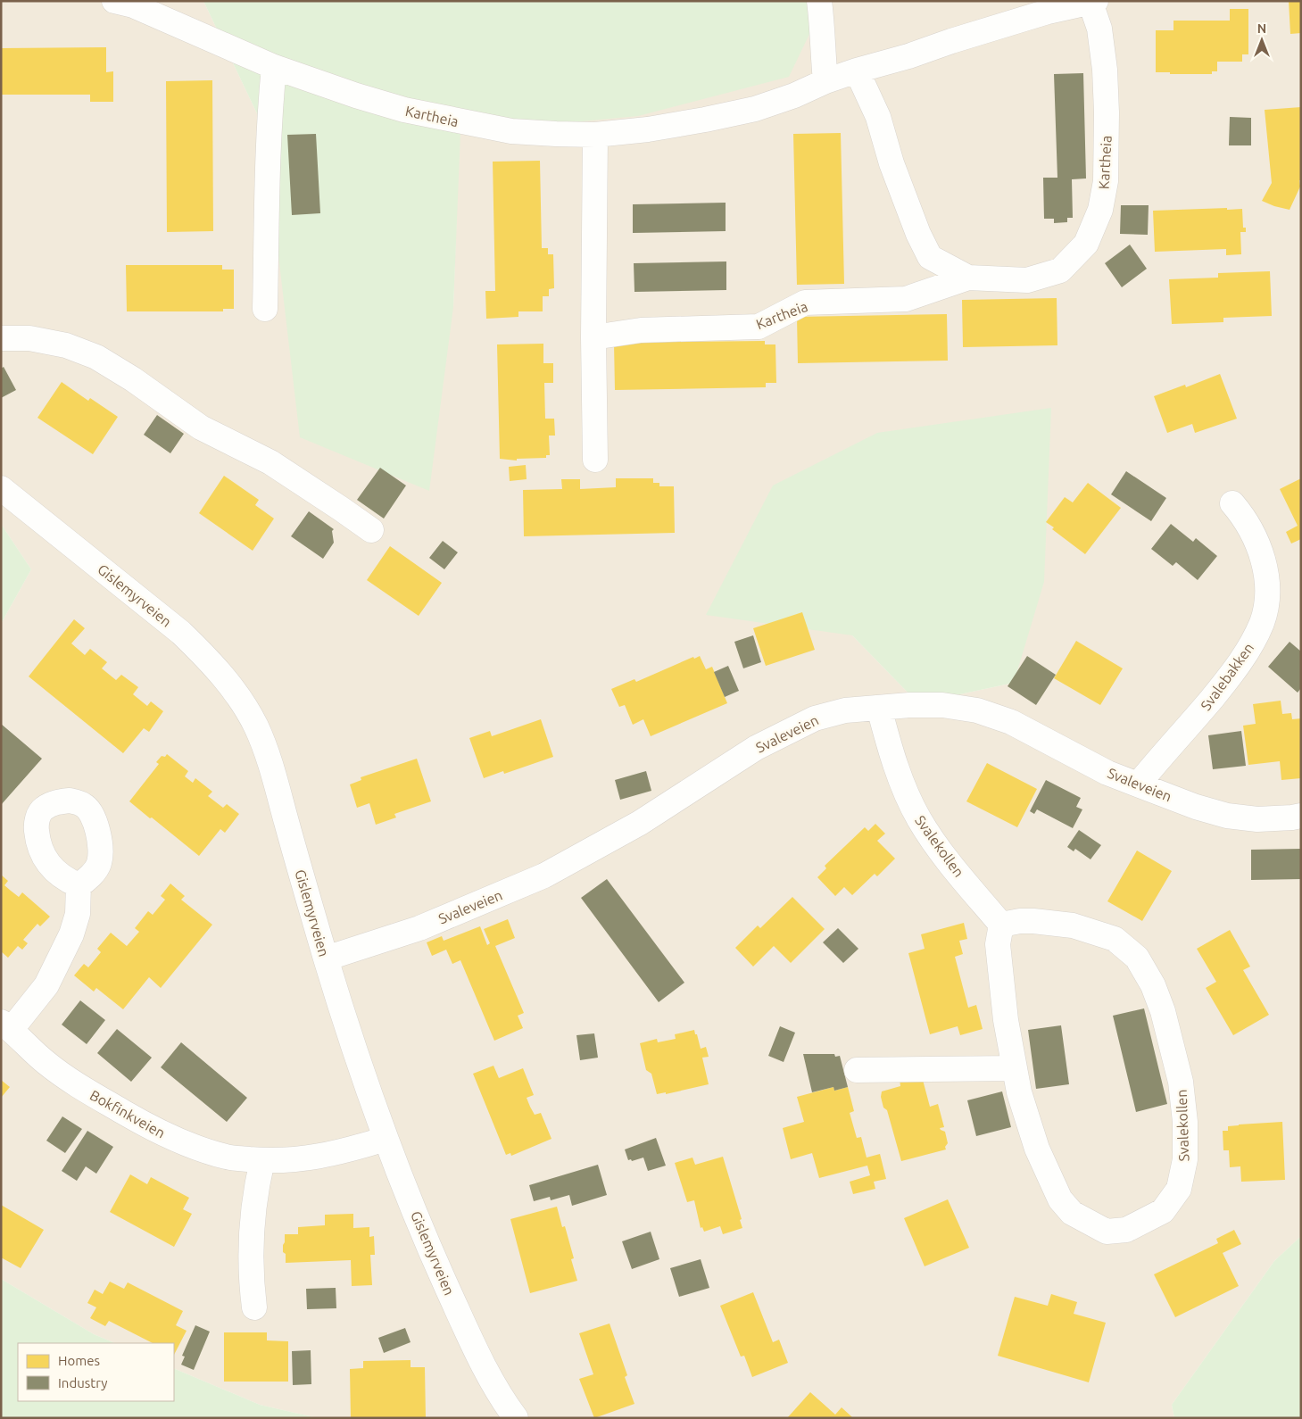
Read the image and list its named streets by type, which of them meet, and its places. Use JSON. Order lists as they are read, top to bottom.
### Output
{
  "streets": {
    "street": [
      "Kartheia",
      "Gislemyrveien",
      "Svalebakken",
      "Svaleveien",
      "Svalekollen",
      "Bokfinkveien"
    ]
  },
  "crossings": [
    ["Gislemyrveien", "Svaleveien"],
    ["Gislemyrveien", "Bokfinkveien"],
    ["Svalebakken", "Svaleveien"],
    ["Svaleveien", "Svalekollen"]
  ],
  "legend": ["Homes", "Industry"],
  "north": "top"
}
